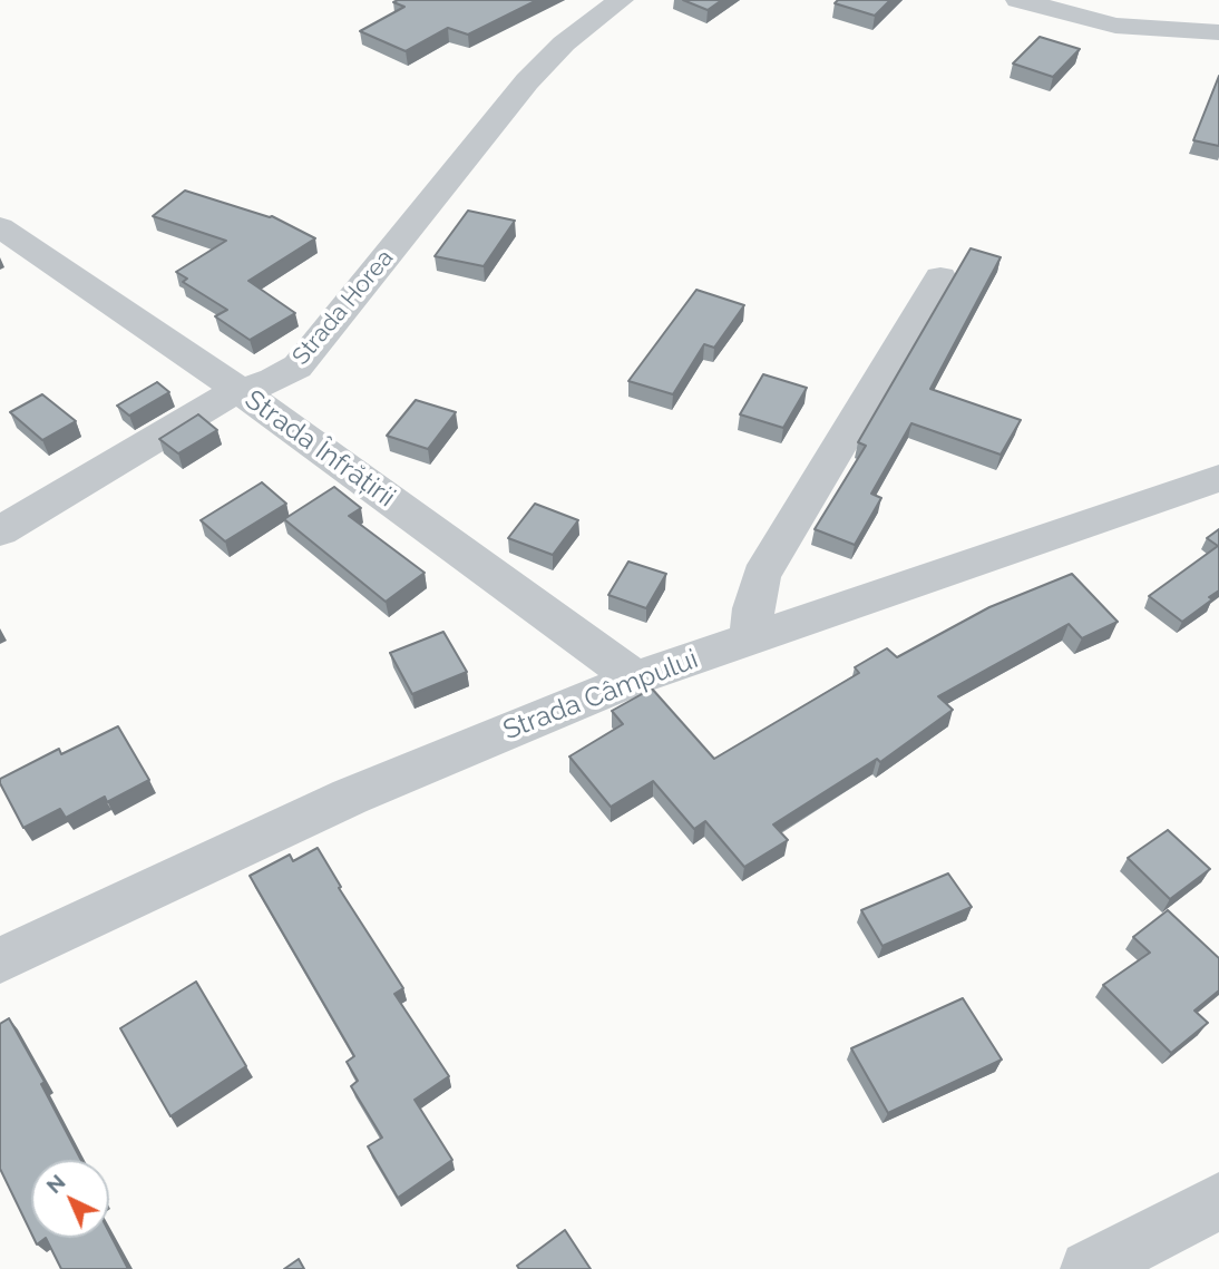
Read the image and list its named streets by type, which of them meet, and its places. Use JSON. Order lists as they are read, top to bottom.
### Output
{
  "streets": {
    "street": ["Strada Horea", "Strada Înfrățirii", "Strada Câmpului"]
  },
  "crossings": [
    ["Strada Horea", "Strada Înfrățirii"],
    ["Strada Înfrățirii", "Strada Câmpului"]
  ],
  "north": "top left"
}
